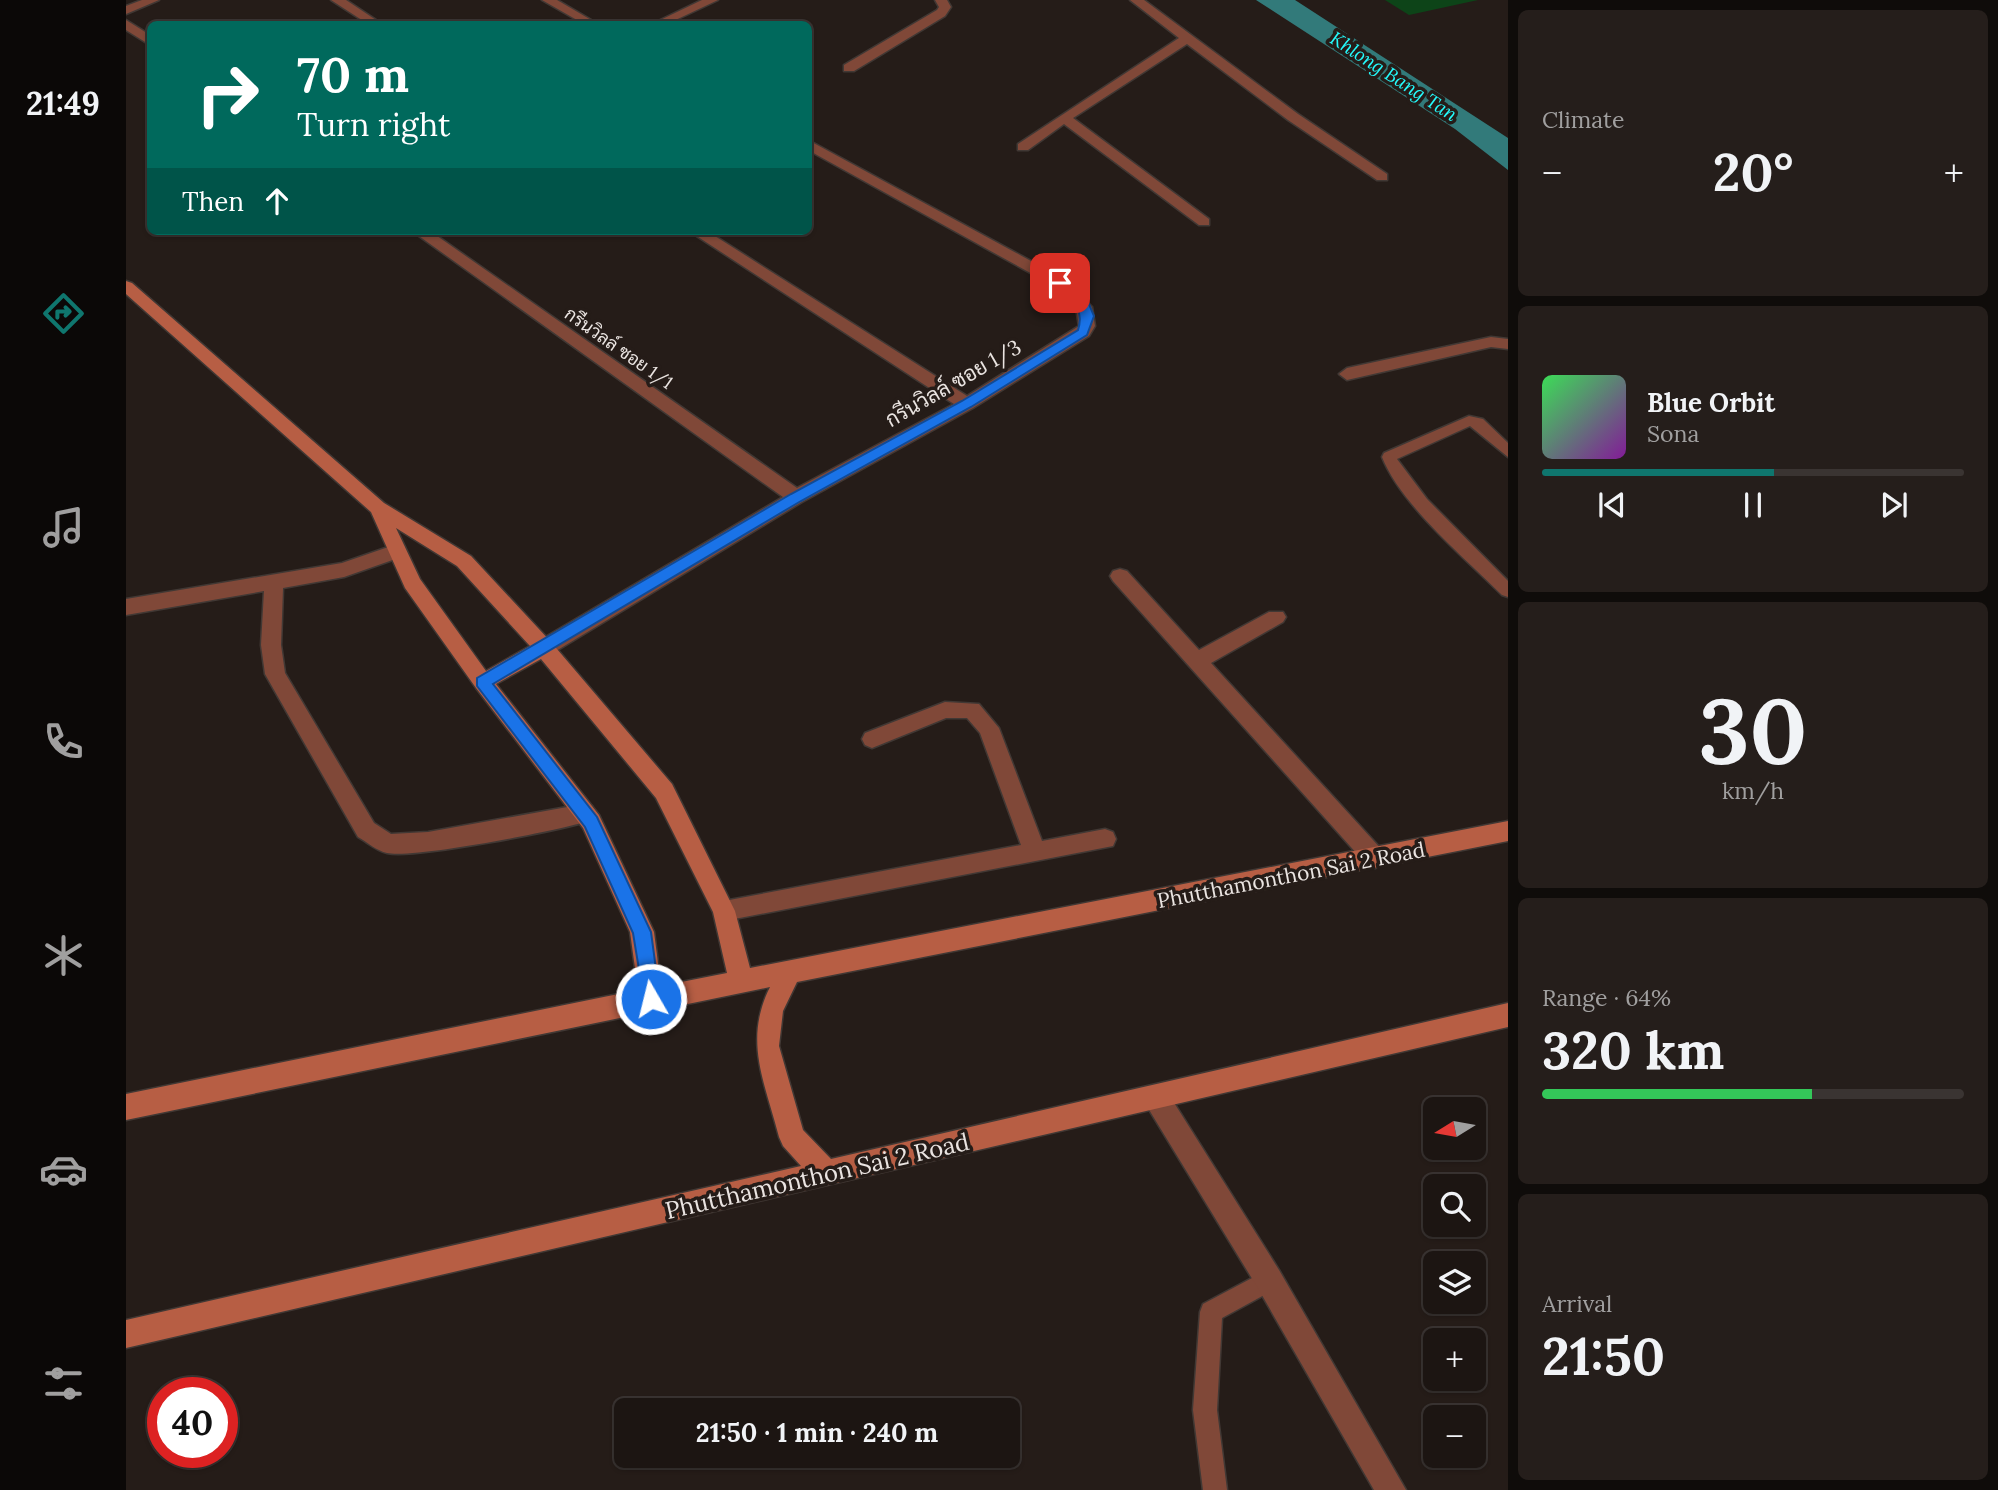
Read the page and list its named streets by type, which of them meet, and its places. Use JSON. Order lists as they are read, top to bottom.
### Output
{
  "streets": {
    "main road": ["Phutthamonthon Sai 2 Road"],
    "street": ["กรีนวิลล์ ซอย 1/1", "กรีนวิลล์ ซอย 1/3"]
  },
  "crossings": [
    ["กรีนวิลล์ ซอย 1/1", "กรีนวิลล์ ซอย 1/3"]
  ],
  "water": ["Khlong Bang Tan"],
  "north": "left",
  "page": {
    "tabs": "21:49",
    "tile": [
      "Climate",
      ["30", "km/h"],
      ["Range · 64%", "320 km"],
      ["Arrival", "21:50"]
    ],
    "turn": ["70 m", "Turn right"],
    "heat": ["−", "20°", "+"],
    "then": "Then",
    "song": ["Blue Orbit", "Sona"],
    "map_buttons": ["+", "−"],
    "limit": "40",
    "trip": "21:50 · 1 min · 240 m"
  }
}
